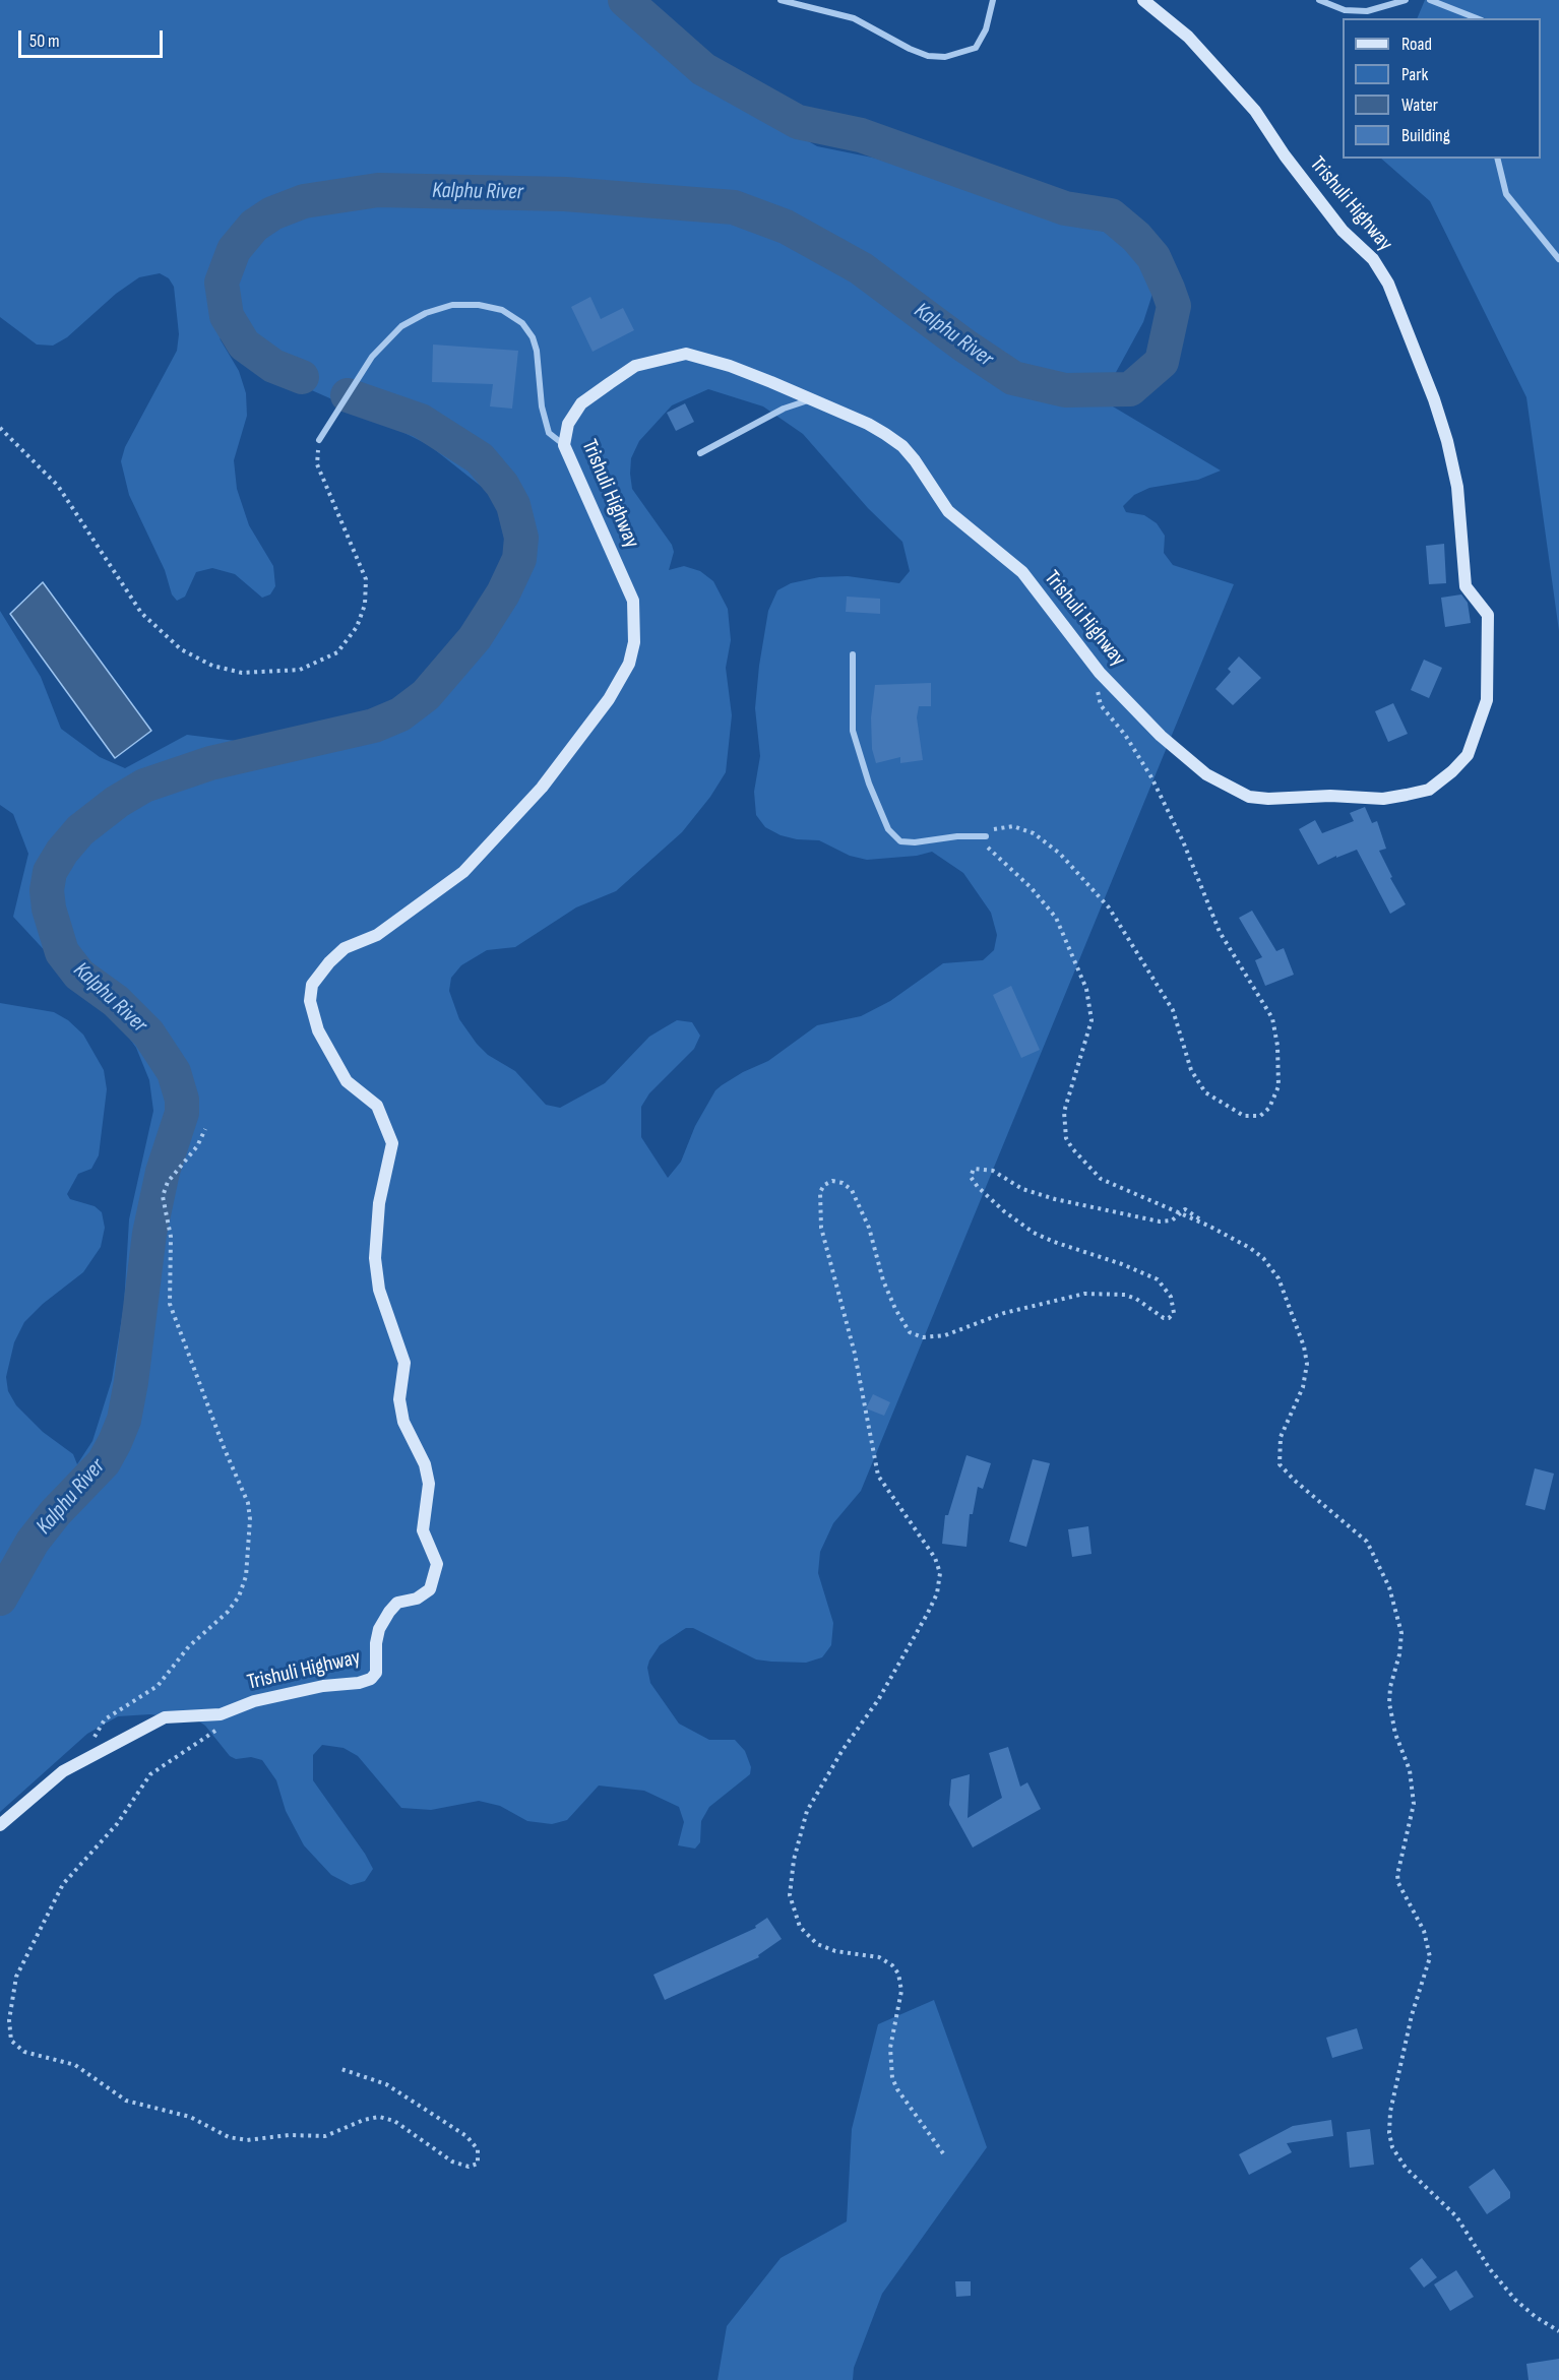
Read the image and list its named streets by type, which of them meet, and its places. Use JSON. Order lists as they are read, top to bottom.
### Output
{
  "streets": {
    "street": ["Trishuli Highway"]
  },
  "water": ["Kalphu River"],
  "legend": [
    "Road",
    "Park",
    "Water",
    "Building"
  ],
  "scale_bar": "50 m"
}
